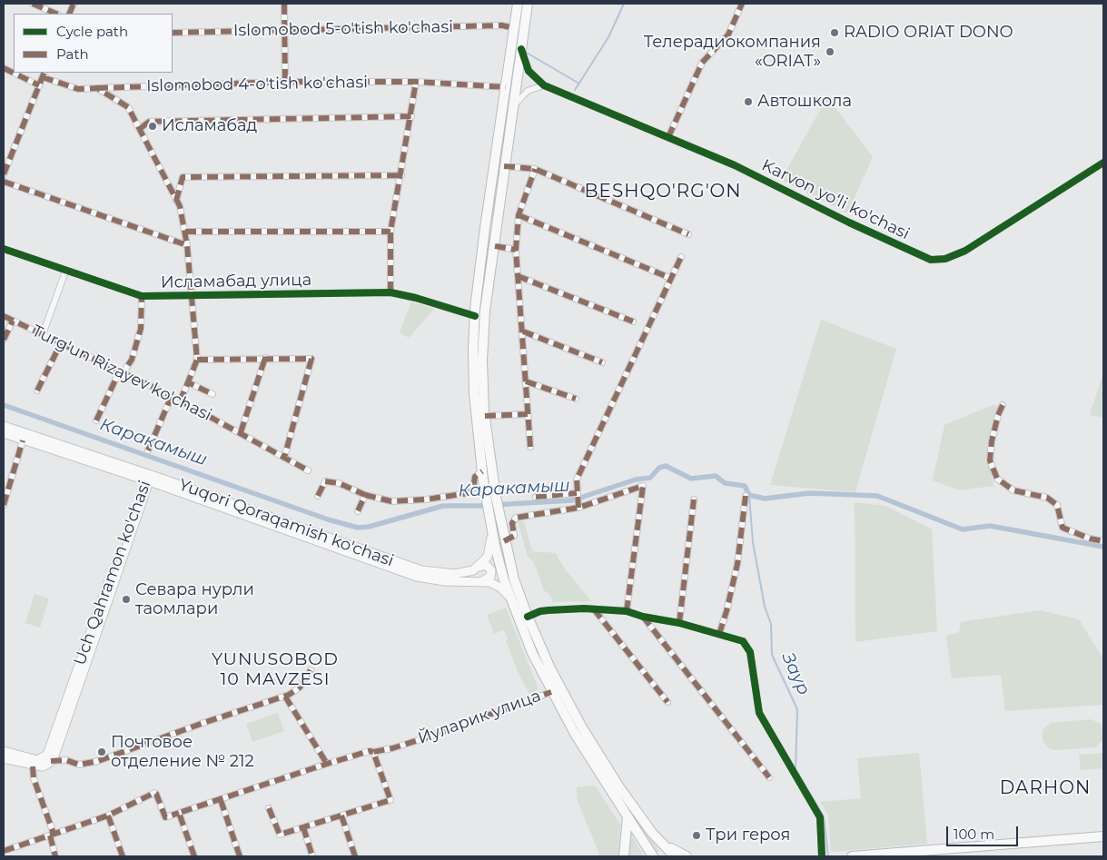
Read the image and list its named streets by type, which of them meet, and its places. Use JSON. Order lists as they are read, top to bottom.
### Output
{
  "streets": {
    "main road": ["Yuqori Qoraqamish ko'chasi", "Uch Qahramon ko'chasi"],
    "street": [
      "Islomobod 5-o'tish ko'chasi",
      "Islomobod 4-o'tish ko'chasi",
      "Karvon yo‘li ko'chasi",
      "Исламабад улица",
      "Turg'un Rizayev ko'chasi",
      "Йуларик улица"
    ]
  },
  "crossings": [
    ["Yuqori Qoraqamish ko'chasi", "Uch Qahramon ko'chasi"]
  ],
  "districts": ["BESHQO'RG'ON", "YUNUSOBOD 10 MAVZESI", "DARHON"],
  "water": ["Каракамыш", "Заур"],
  "places": [
    "RADIO ORIAT DONO",
    "Телерадиокомпания «ORIAT»",
    "Автошкола",
    "Исламабад",
    "Севара нурли таомлари",
    "Почтовое отделение № 212",
    "Три героя"
  ],
  "legend": ["Cycle path", "Path"],
  "scale_bar": "100 m"
}
